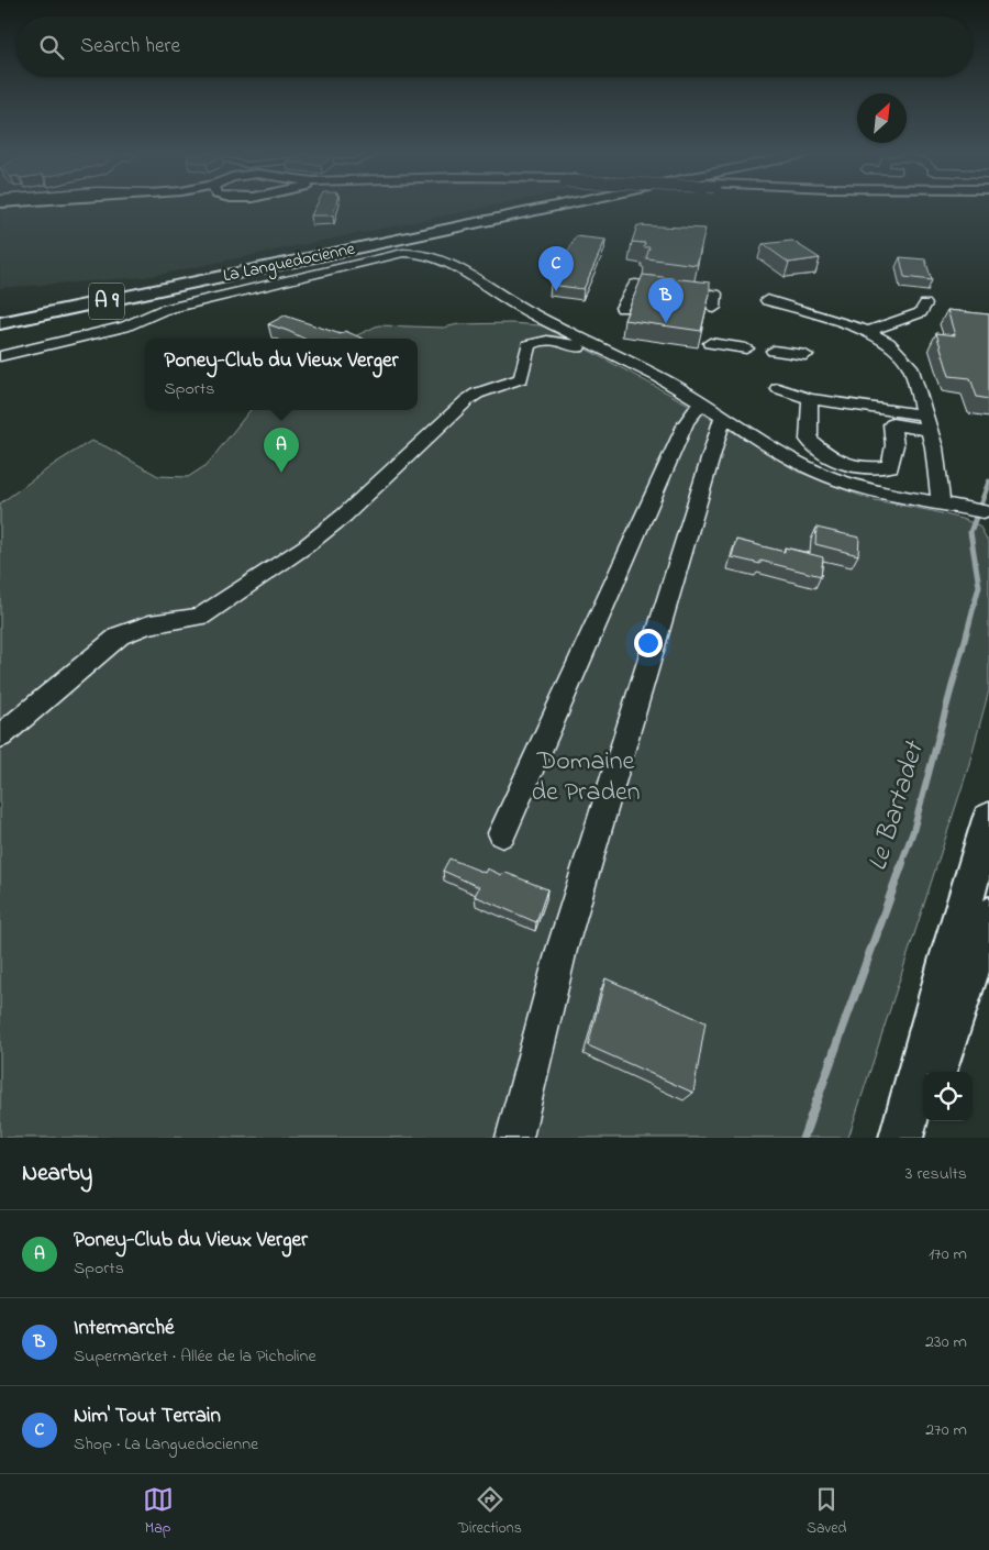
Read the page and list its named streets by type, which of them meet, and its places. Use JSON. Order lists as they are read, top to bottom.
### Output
{
  "streets": {
    "highway": ["La Languedocienne", "A 9"]
  },
  "water": ["Le Bartadet"],
  "parks": ["Domaine de Praden"],
  "north": "top right",
  "page": {
    "search": "Search here",
    "pins": ["C", "B", "A"],
    "popup": ["Poney-Club du Vieux Verger", "Sports"],
    "heading": ["Nearby", "3 results"],
    "list": [
      {
        "mark": "A",
        "name": "Poney-Club du Vieux Verger",
        "note": "Sports",
        "value": "170 m"
      },
      {
        "mark": "B",
        "name": "Intermarché",
        "note": "Supermarket · Allée de la Picholine",
        "value": "230 m"
      },
      {
        "mark": "C",
        "name": "Nim' Tout Terrain",
        "note": "Shop · La Languedocienne",
        "value": "270 m"
      }
    ],
    "nav": ["Map", "Directions", "Saved"]
  }
}
